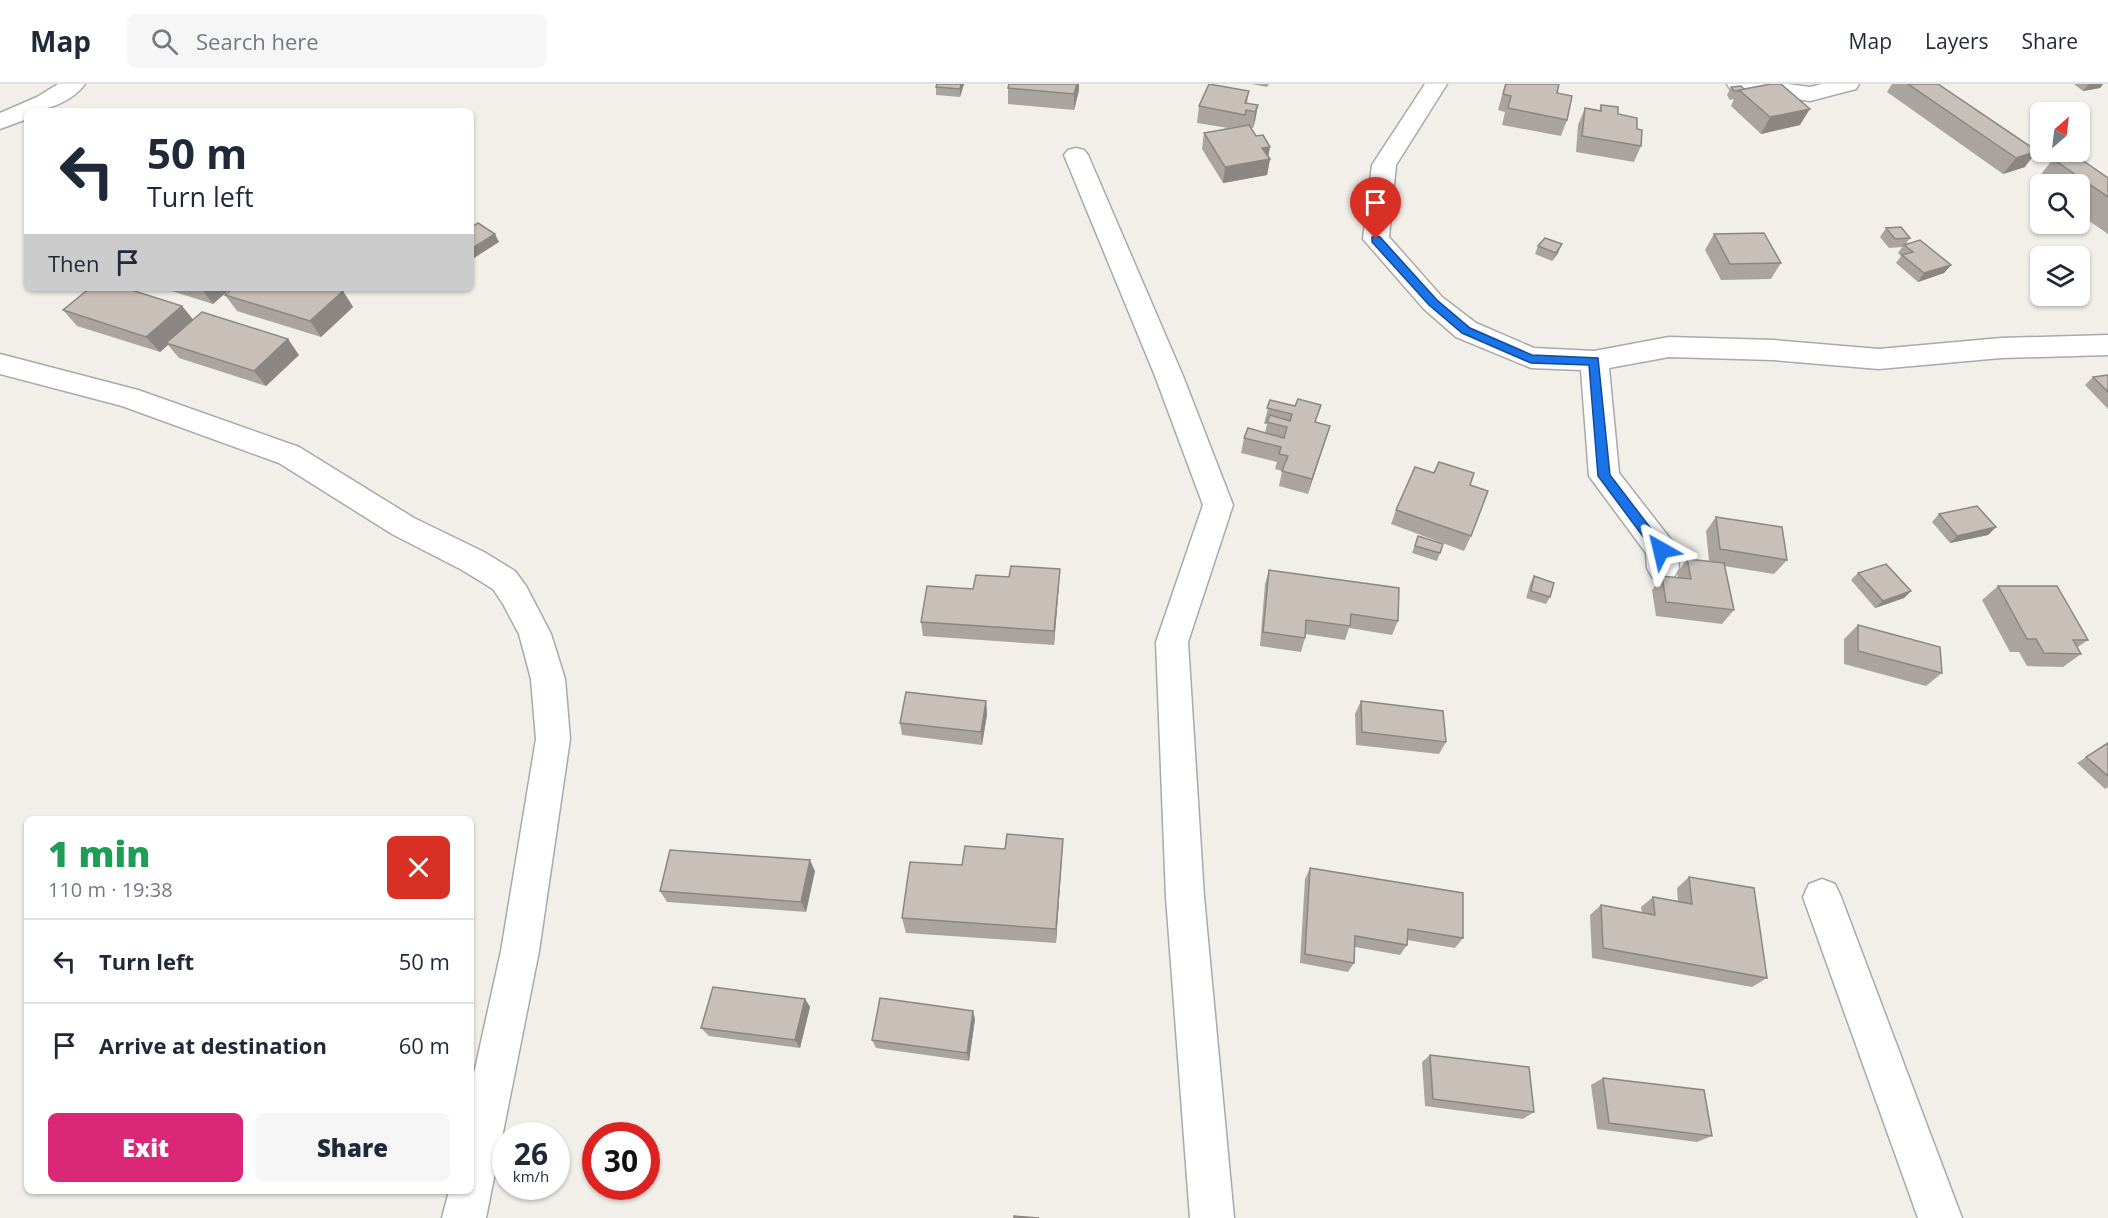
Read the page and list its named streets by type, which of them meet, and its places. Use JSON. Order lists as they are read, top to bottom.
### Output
{
  "north": "top right",
  "page": {
    "header": "Map",
    "search": "Search here",
    "nav": ["Map", "Layers", "Share"],
    "turn": ["50 m", "Turn left"],
    "then": "Then",
    "heading": ["1 min", "110 m · 19:38"],
    "list": [
      {
        "name": "Turn left",
        "value": "50 m"
      },
      {
        "name": "Arrive at destination",
        "value": "60 m"
      }
    ],
    "buttons": ["Exit", "Share"],
    "speed": "26 km/h",
    "limit": "30"
  }
}
